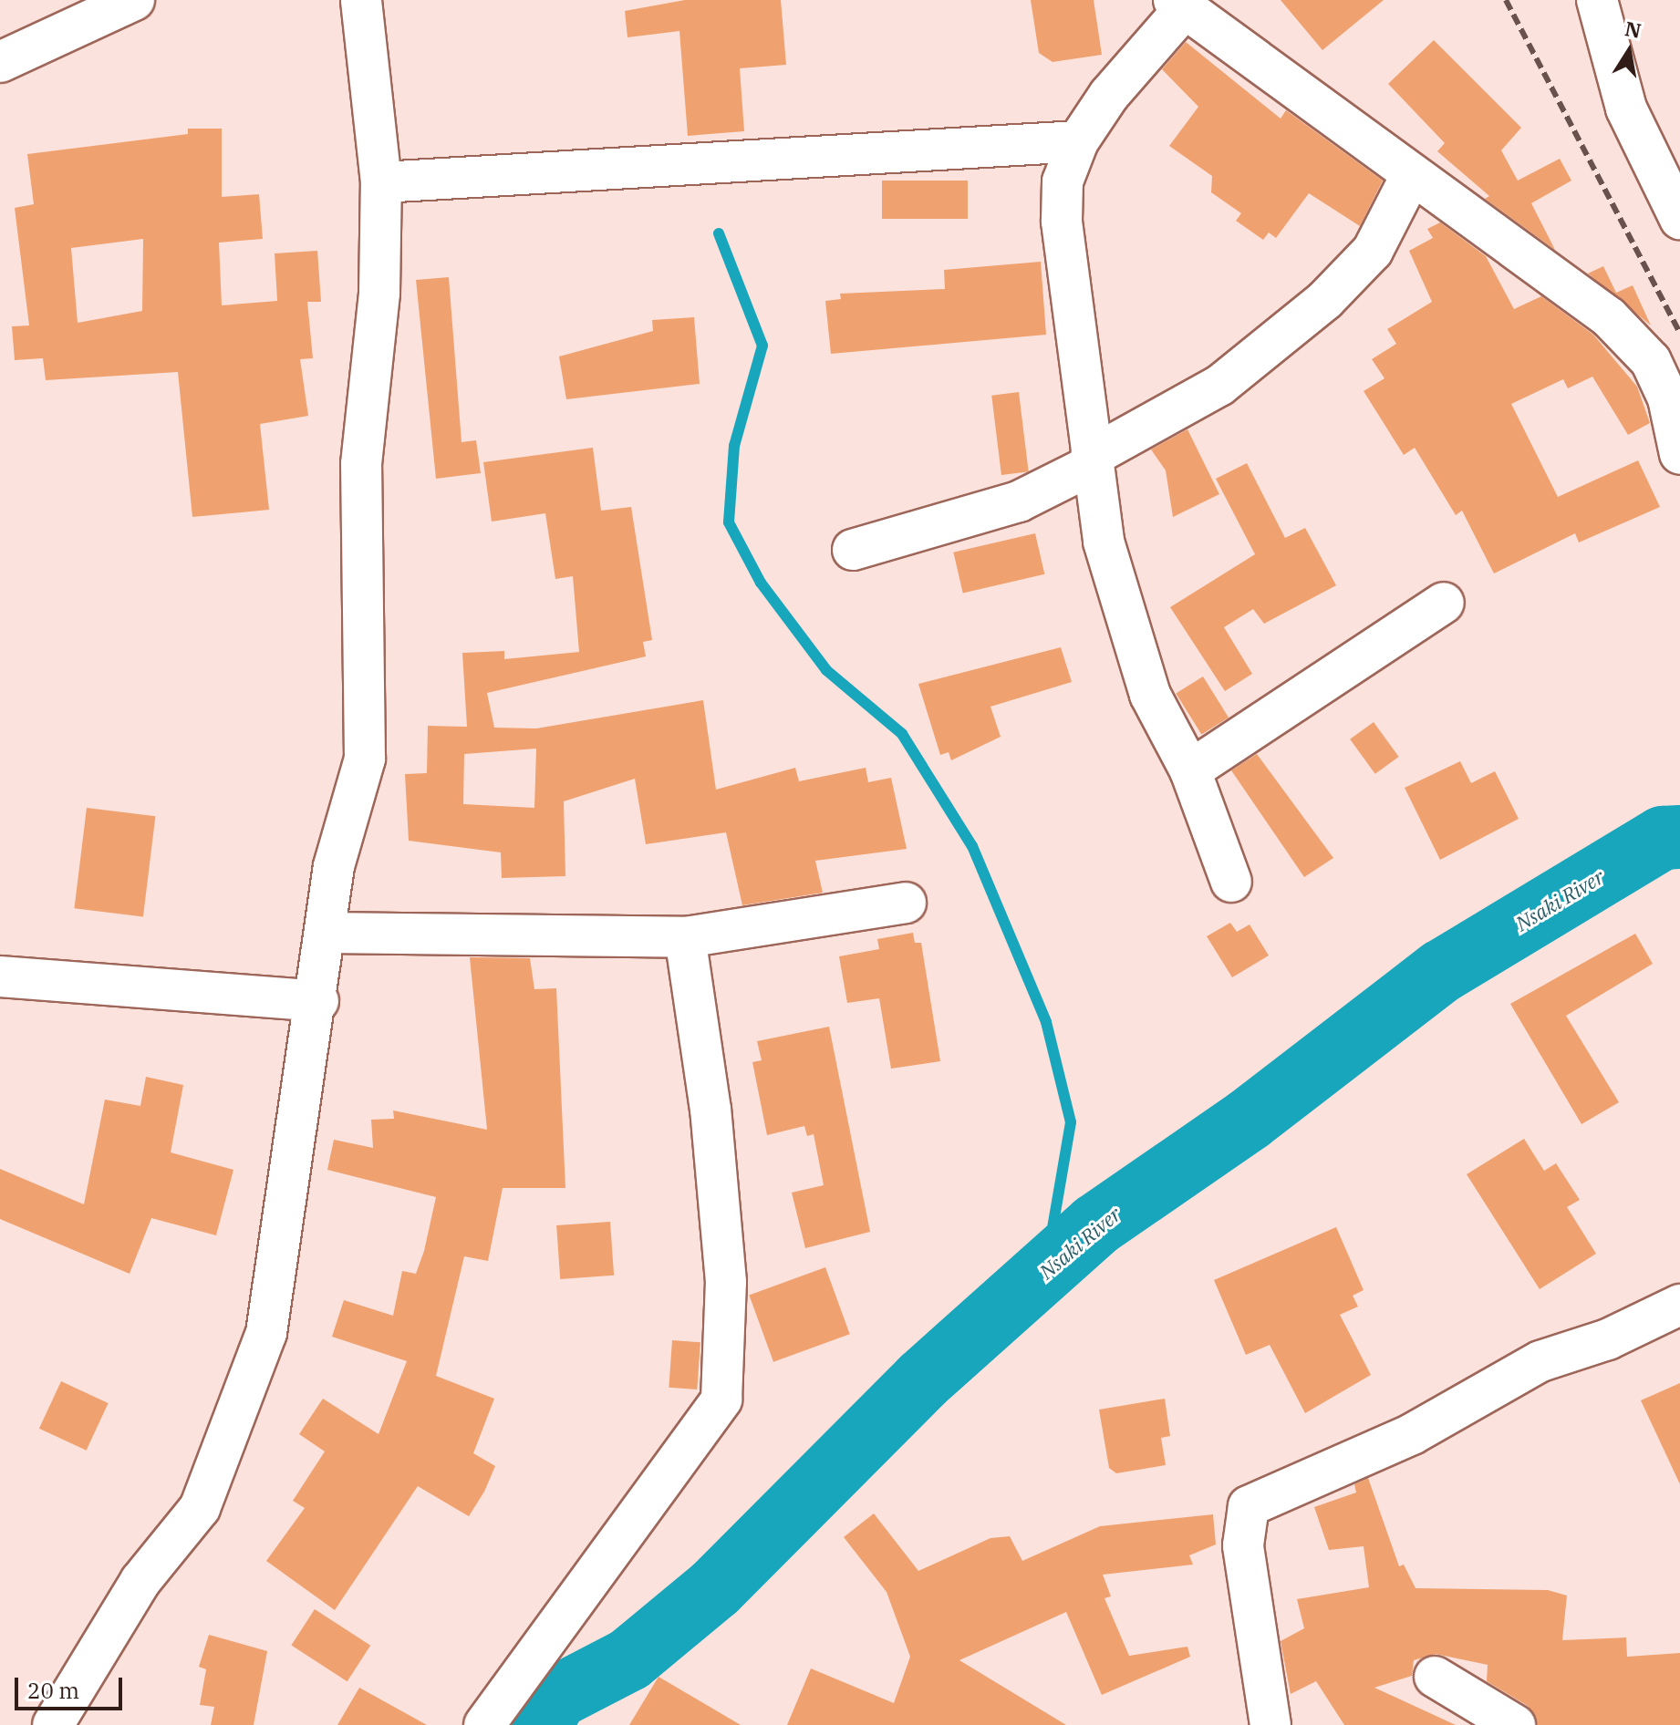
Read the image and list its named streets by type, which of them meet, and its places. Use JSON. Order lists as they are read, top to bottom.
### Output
{
  "water": ["Nsaki River"],
  "scale_bar": "20 m",
  "north": "top"
}
